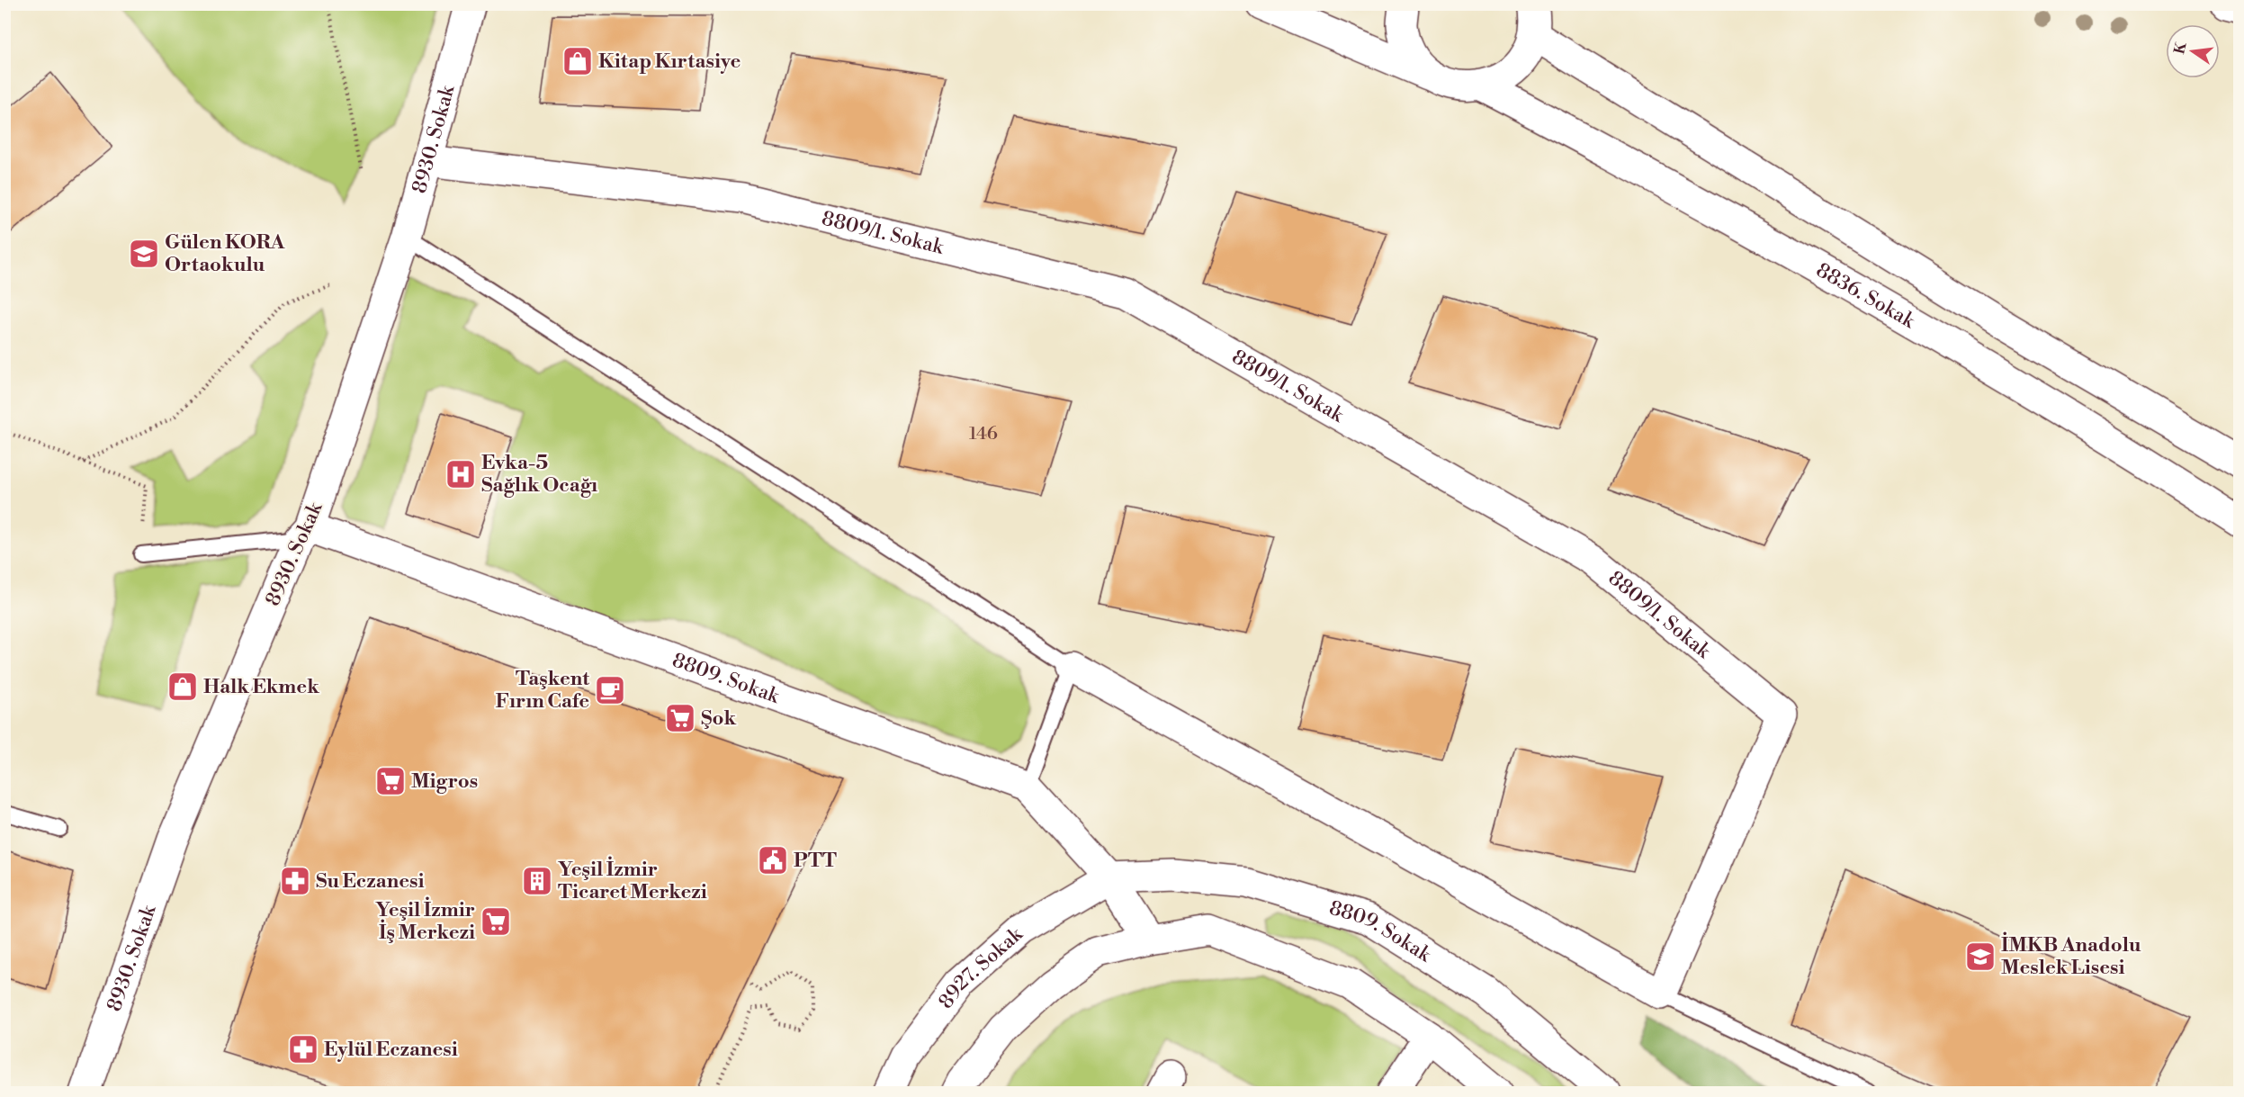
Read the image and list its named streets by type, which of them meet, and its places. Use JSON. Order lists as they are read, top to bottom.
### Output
{
  "streets": {
    "street": [
      "8930. Sokak",
      "8809/1. Sokak",
      "8836. Sokak",
      "8809. Sokak",
      "8927. Sokak"
    ]
  },
  "crossings": [
    ["8930. Sokak", "8809/1. Sokak"],
    ["8930. Sokak", "8809. Sokak"],
    ["8809. Sokak", "8927. Sokak"]
  ],
  "places": {
    "shop": ["Kitap Kırtasiye", "Halk Ekmek"],
    "school or university": ["Gülen KORA Ortaokulu", "İMKB Anadolu Meslek Lisesi"],
    "hospital": ["Evka-5 Sağlık Ocağı"],
    "cafe": ["Taşkent Fırın Cafe"],
    "supermarket": ["Şok", "Migros", "Yeşil İzmir İş Merkezi"],
    "public building": ["PTT"],
    "pharmacy": ["Su Eczanesi", "Eylül Eczanesi"],
    "building": ["Yeşil İzmir Ticaret Merkezi"]
  },
  "house_numbers": ["146"],
  "north": "left"
}
